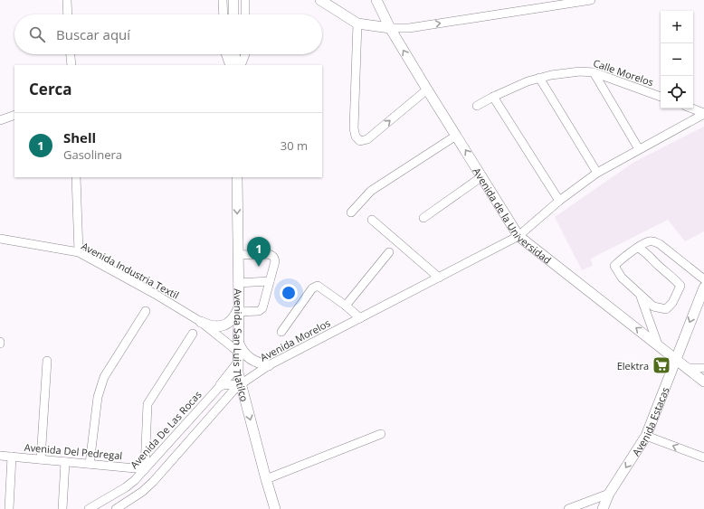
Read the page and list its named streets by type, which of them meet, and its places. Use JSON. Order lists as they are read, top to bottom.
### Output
{
  "streets": {
    "main road": ["Avenida de la Universidad", "Avenida San Luis Tlatilco", "Avenida Estacas"],
    "street": [
      "Calle Morelos",
      "Avenida Industria Textil",
      "Avenida Morelos",
      "Avenida De Las Rocas",
      "Avenida Del Pedregal"
    ]
  },
  "crossings": [
    ["Avenida de la Universidad", "Avenida Morelos"],
    ["Avenida de la Universidad", "Avenida Estacas"],
    ["Avenida Industria Textil", "Avenida San Luis Tlatilco"],
    ["Avenida Morelos", "Avenida San Luis Tlatilco"],
    ["Avenida De Las Rocas", "Avenida Del Pedregal"]
  ],
  "one_way": ["Avenida de la Universidad", "Avenida San Luis Tlatilco", "Avenida Estacas"],
  "places": {
    "supermarket": ["Elektra"]
  },
  "page": {
    "map_buttons": ["+", "−"],
    "search": "Buscar aquí",
    "heading": "Cerca",
    "list": [
      {
        "mark": "1",
        "name": "Shell",
        "note": "Gasolinera",
        "value": "30 m"
      }
    ],
    "pins": "1"
  }
}
